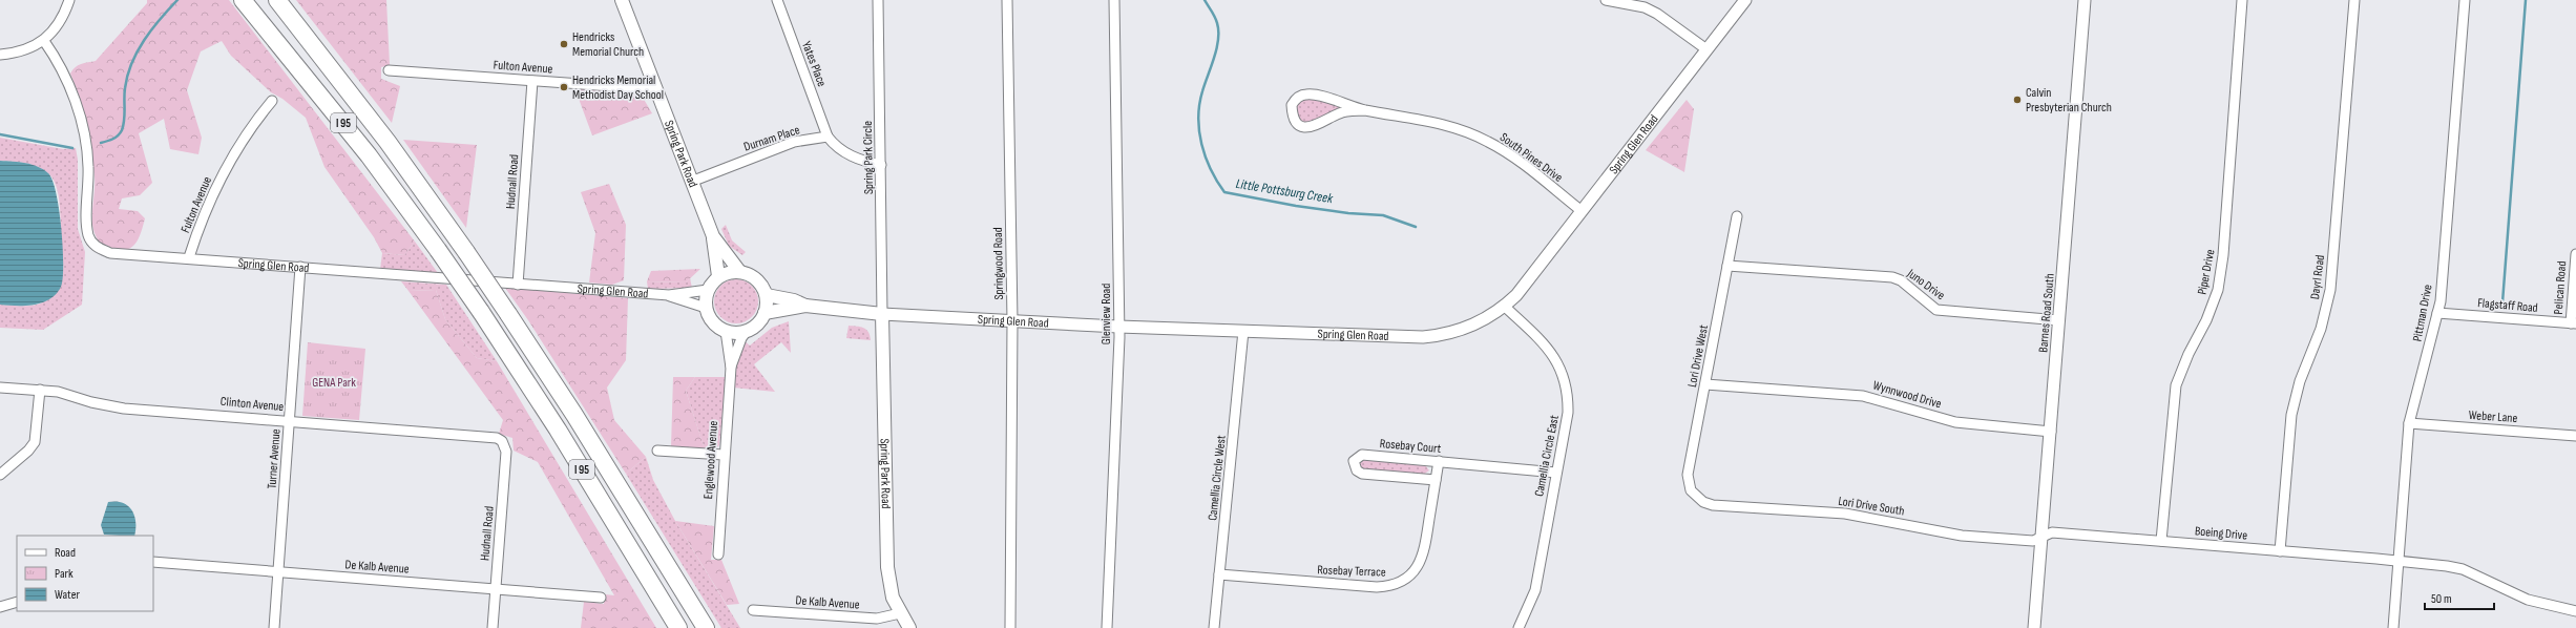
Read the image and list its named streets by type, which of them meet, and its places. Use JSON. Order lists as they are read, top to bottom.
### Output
{
  "streets": {
    "highway": ["I 95"],
    "main road": ["Spring Glen Road", "Spring Park Road"],
    "street": [
      "Yates Place",
      "Fulton Avenue",
      "Durnam Place",
      "Spring Park Circle",
      "South Pines Drive",
      "Hudnall Road",
      "Springwood Road",
      "Piper Drive",
      "Dayrl Road",
      "Juno Drive",
      "Pelican Road",
      "Flagstaff Road",
      "Barnes Road South",
      "Pittman Drive",
      "Glenview Road",
      "Lori Drive West",
      "Wynnwood Drive",
      "Clinton Avenue",
      "Weber Lane",
      "Rosebay Court",
      "Camellia Circle East",
      "Turner Avenue",
      "Englewood Avenue",
      "Camellia Circle West",
      "Lori Drive South",
      "Boeing Drive",
      "De Kalb Avenue",
      "Rosebay Terrace"
    ]
  },
  "crossings": [
    ["Yates Place", "Durnam Place"],
    ["Fulton Avenue", "Spring Glen Road"],
    ["Fulton Avenue", "Spring Park Road"],
    ["Fulton Avenue", "Hudnall Road"],
    ["Durnam Place", "Spring Park Road"],
    ["Spring Glen Road", "Spring Park Road"],
    ["Spring Glen Road", "Spring Park Circle"],
    ["Spring Glen Road", "South Pines Drive"],
    ["Spring Glen Road", "Hudnall Road"],
    ["Spring Glen Road", "Springwood Road"],
    ["Spring Glen Road", "Glenview Road"],
    ["Spring Glen Road", "Camellia Circle East"],
    ["Spring Glen Road", "Turner Avenue"],
    ["Spring Glen Road", "Englewood Avenue"],
    ["Spring Glen Road", "Camellia Circle West"],
    ["Spring Park Road", "Spring Park Circle"],
    ["Spring Park Road", "Englewood Avenue"],
    ["Spring Park Road", "De Kalb Avenue"],
    ["Hudnall Road", "Clinton Avenue"],
    ["Hudnall Road", "De Kalb Avenue"],
    ["Piper Drive", "Boeing Drive"],
    ["Dayrl Road", "Boeing Drive"],
    ["Juno Drive", "Barnes Road South"],
    ["Juno Drive", "Lori Drive West"],
    ["Pelican Road", "Flagstaff Road"],
    ["Flagstaff Road", "Pittman Drive"],
    ["Barnes Road South", "Wynnwood Drive"],
    ["Barnes Road South", "Lori Drive South"],
    ["Barnes Road South", "Boeing Drive"],
    ["Pittman Drive", "Weber Lane"],
    ["Pittman Drive", "Boeing Drive"],
    ["Lori Drive West", "Wynnwood Drive"],
    ["Lori Drive West", "Lori Drive South"],
    ["Clinton Avenue", "Turner Avenue"],
    ["Rosebay Court", "Camellia Circle East"],
    ["Rosebay Court", "Rosebay Terrace"],
    ["Turner Avenue", "De Kalb Avenue"],
    ["Camellia Circle West", "Rosebay Terrace"],
    ["Lori Drive South", "Boeing Drive"]
  ],
  "water": ["Little Pottsburg Creek"],
  "parks": ["GENA Park"],
  "places": ["Hendricks Memorial Church", "Hendricks Memorial Methodist Day School", "Calvin Presbyterian Church"],
  "legend": ["Road", "Park", "Water"],
  "scale_bar": "50 m"
}
